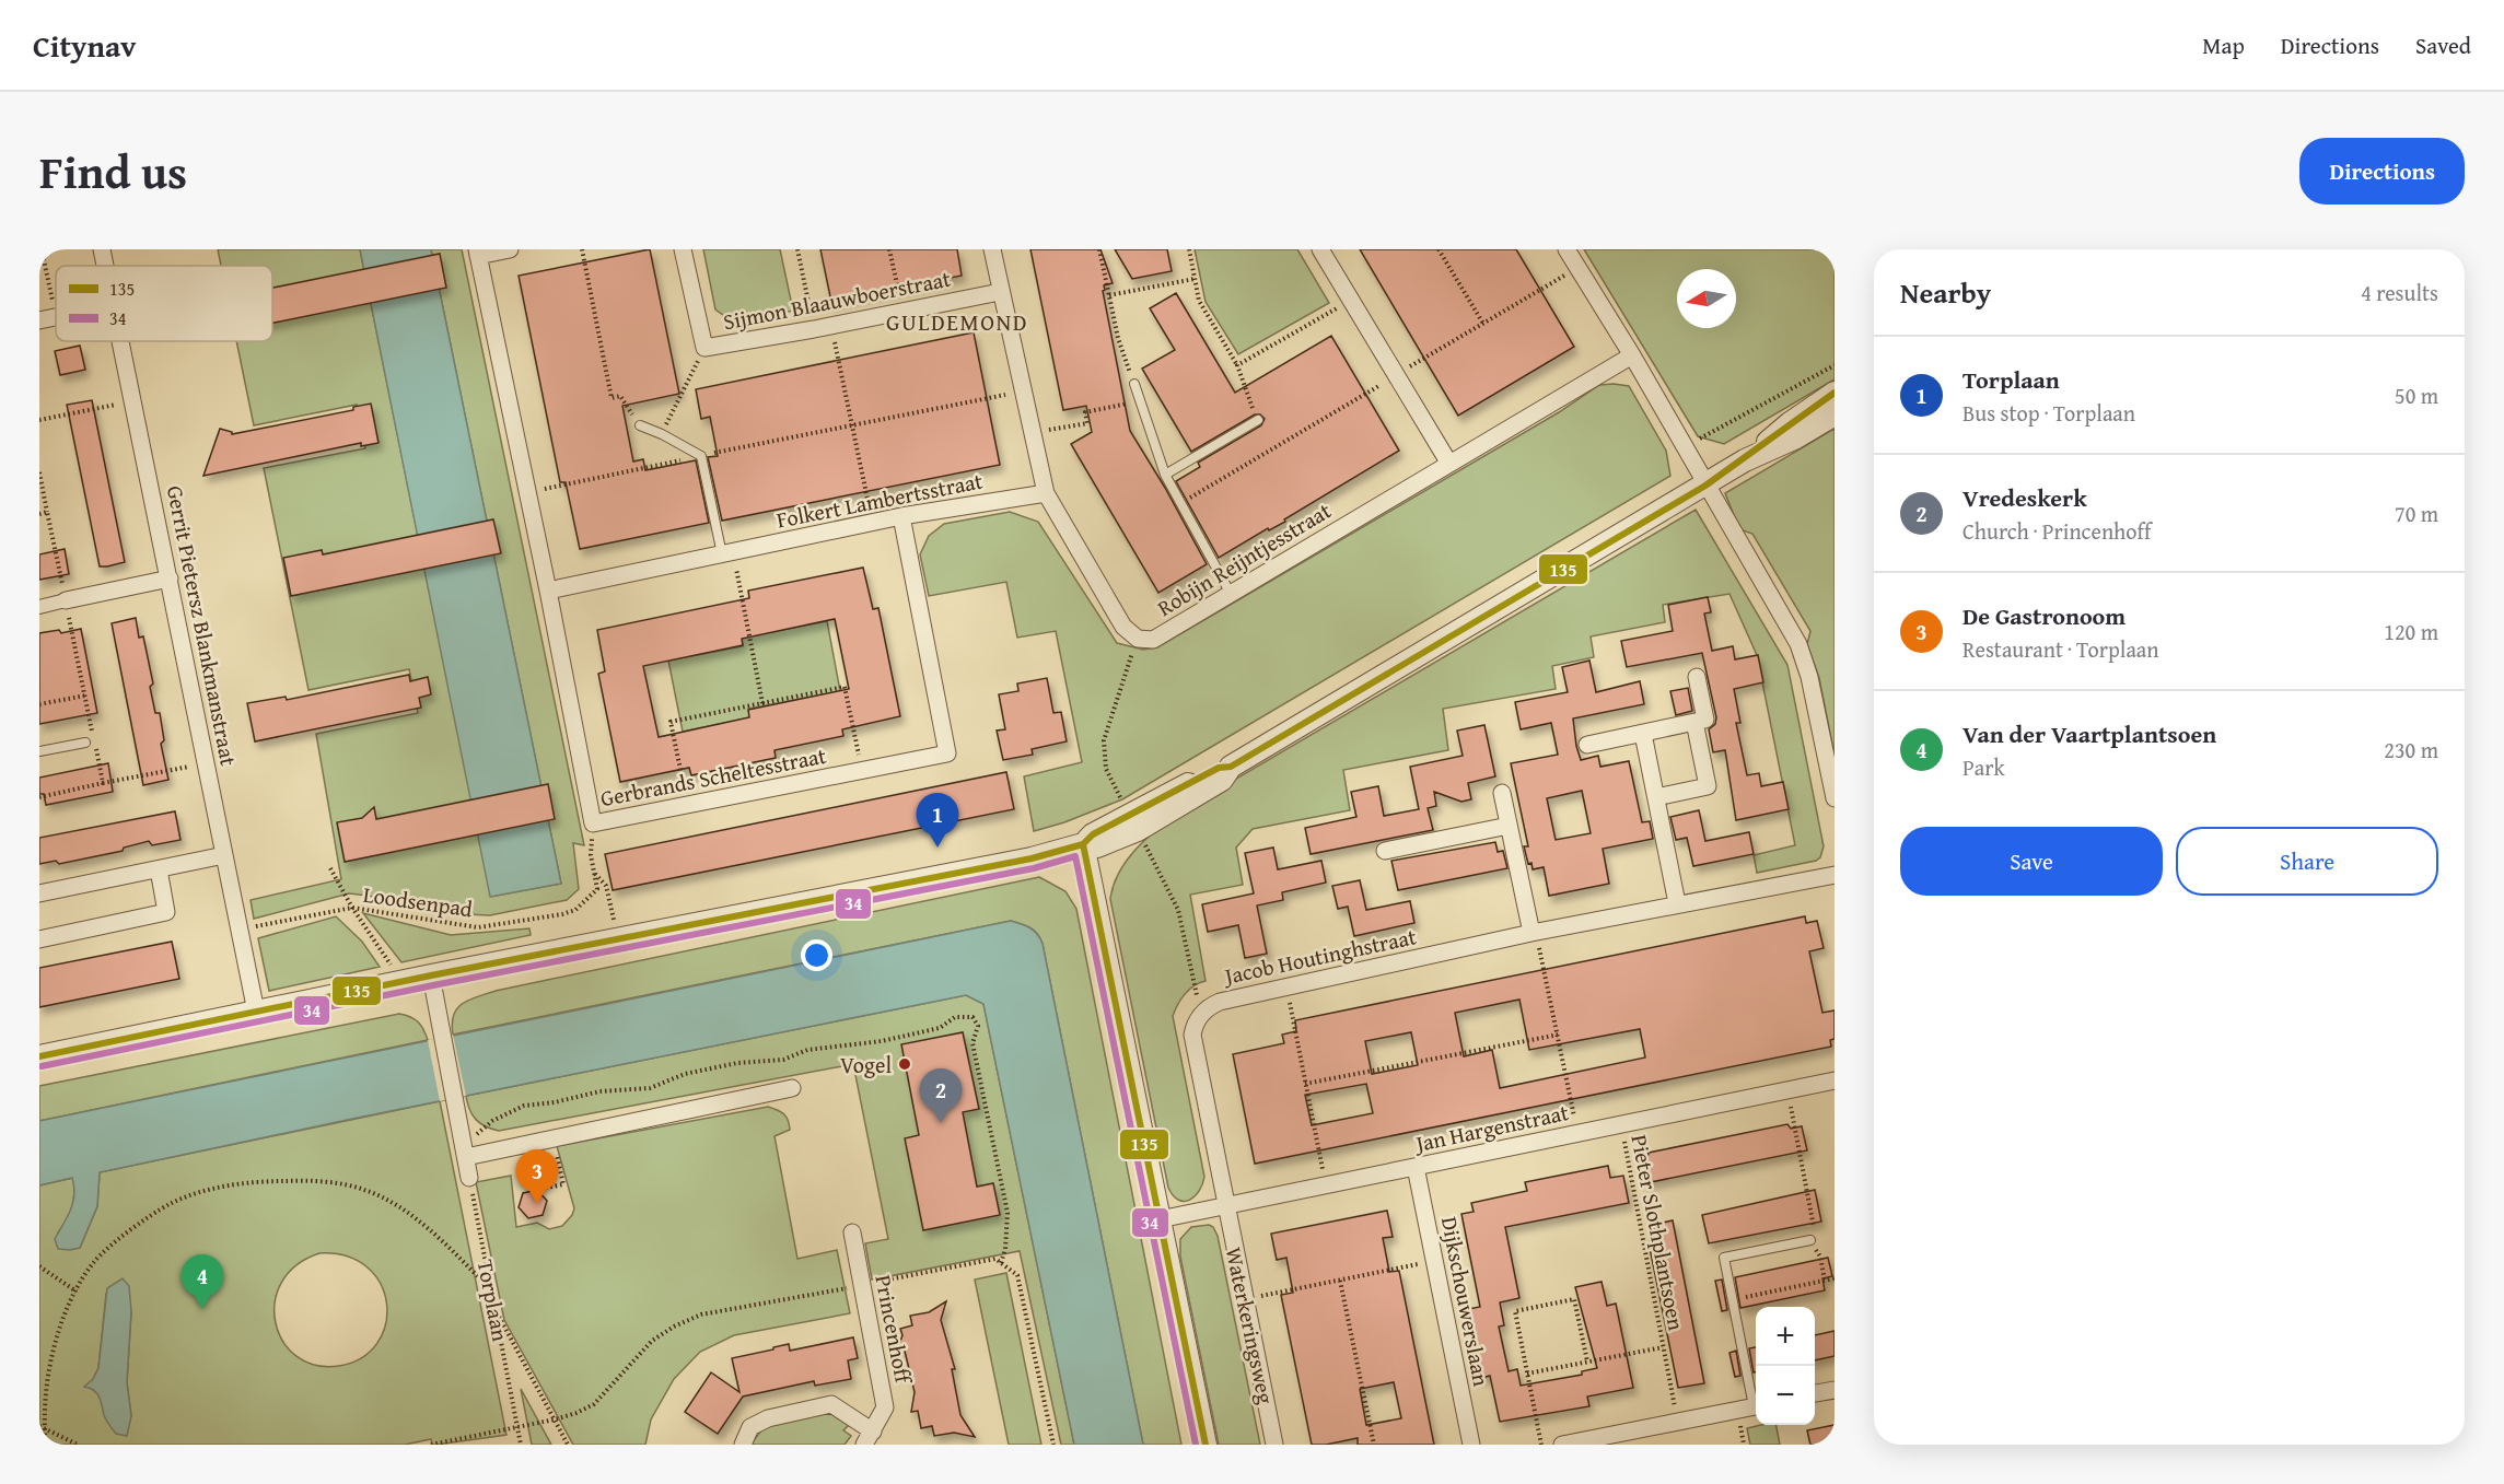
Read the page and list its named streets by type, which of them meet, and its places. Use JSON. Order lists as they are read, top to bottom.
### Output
{
  "streets": {
    "street": [
      "Sijmon Blaauwboerstraat",
      "Folkert Lambertsstraat",
      "Robijn Reijntjesstraat",
      "Gerrit Pietersz Blankmanstraat",
      "Gerbrands Scheltesstraat",
      "Jacob Houtinghstraat",
      "Jan Hargenstraat",
      "Dijkschouwerslaan",
      "Waterkeringsweg",
      "Princenhoff"
    ],
    "path": ["Loodsenpad", "Pieter Slothplantsoen", "Torplaan"]
  },
  "crossings": [
    ["Sijmon Blaauwboerstraat", "Robijn Reijntjesstraat"],
    ["Folkert Lambertsstraat", "Robijn Reijntjesstraat"],
    ["Folkert Lambertsstraat", "Gerbrands Scheltesstraat"],
    ["Gerrit Pietersz Blankmanstraat", "Loodsenpad"],
    ["Gerbrands Scheltesstraat", "Loodsenpad"],
    ["Jacob Houtinghstraat", "Jan Hargenstraat"],
    ["Jacob Houtinghstraat", "Waterkeringsweg"],
    ["Jan Hargenstraat", "Pieter Slothplantsoen"],
    ["Jan Hargenstraat", "Dijkschouwerslaan"],
    ["Jan Hargenstraat", "Waterkeringsweg"]
  ],
  "districts": ["GULDEMOND"],
  "places": ["Vogel"],
  "lines": ["transit line 135", "transit line 34"],
  "legend": ["135", "34"],
  "north": "left",
  "page": {
    "header": "Citynav",
    "nav": ["Map", "Directions", "Saved"],
    "title": "Find us",
    "buttons": [
      "Directions",
      ["Save", "Share"]
    ],
    "heading": ["Nearby", "4 results"],
    "list": [
      {
        "mark": "1",
        "name": "Torplaan",
        "note": "Bus stop · Torplaan",
        "value": "50 m"
      },
      {
        "mark": "2",
        "name": "Vredeskerk",
        "note": "Church · Princenhoff",
        "value": "70 m"
      },
      {
        "mark": "3",
        "name": "De Gastronoom",
        "note": "Restaurant · Torplaan",
        "value": "120 m"
      },
      {
        "mark": "4",
        "name": "Van der Vaartplantsoen",
        "note": "Park",
        "value": "230 m"
      }
    ],
    "pins": [
      "1",
      "2",
      "3",
      "4"
    ],
    "map_buttons": ["+", "−"]
  }
}
